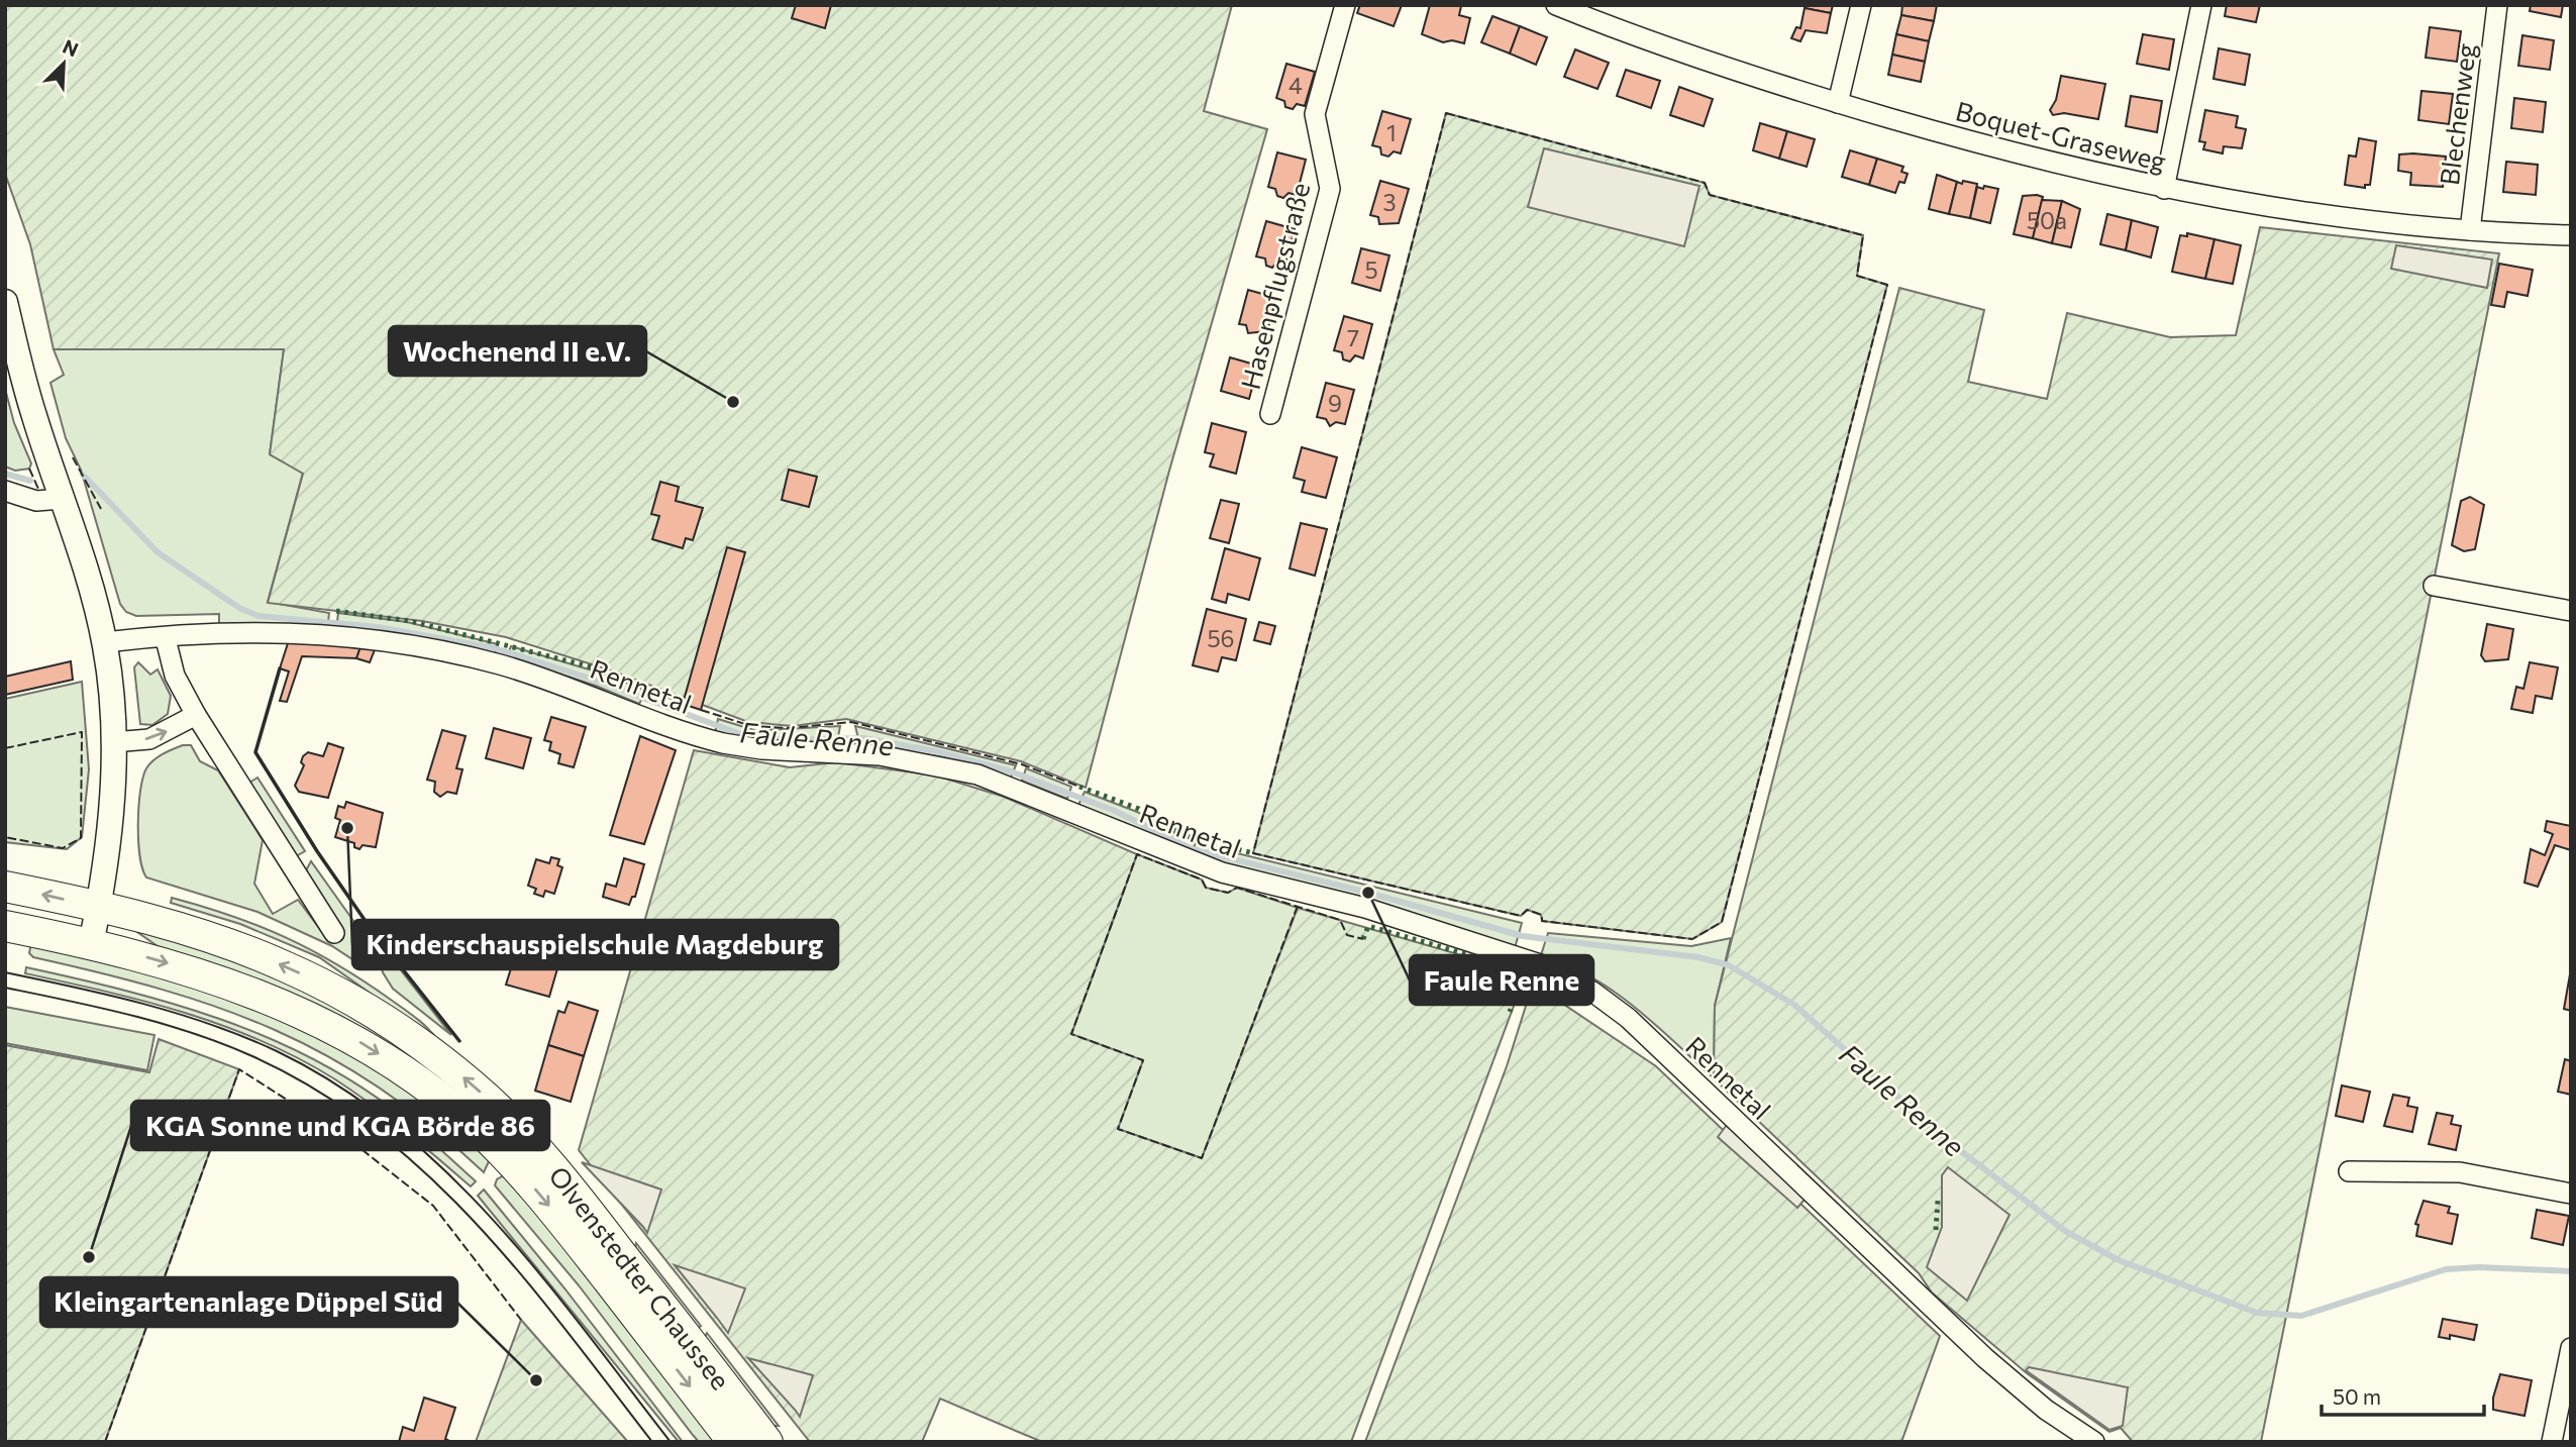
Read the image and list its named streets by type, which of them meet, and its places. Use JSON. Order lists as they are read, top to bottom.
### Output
{
  "streets": {
    "main road": ["Olvenstedter Chaussee"],
    "street": [
      "Blechenweg",
      "Boquet-Graseweg",
      "Hasenpflugstraße",
      "Rennetal"
    ]
  },
  "crossings": [
    ["Blechenweg", "Boquet-Graseweg"]
  ],
  "water": ["Faule Renne"],
  "places": [
    "Wochenend II e.V.",
    "Kinderschauspielschule Magdeburg",
    "Faule Renne",
    "KGA Sonne und KGA Börde 86",
    "Kleingartenanlage Düppel Süd"
  ],
  "house_numbers": [
    "4",
    "1",
    "3",
    "50a",
    "5",
    "7",
    "9",
    "56"
  ],
  "scale_bar": "50 m",
  "north": "top right"
}
